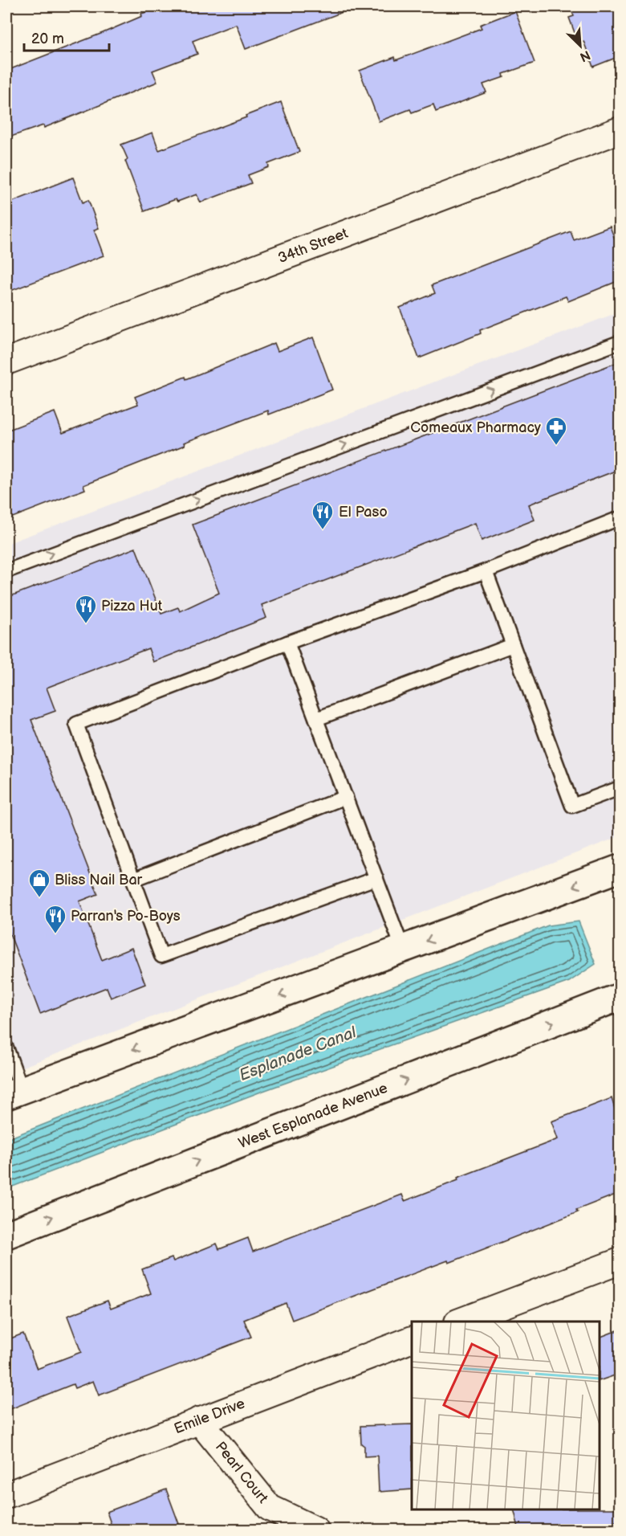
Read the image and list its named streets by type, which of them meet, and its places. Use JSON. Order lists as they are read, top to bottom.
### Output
{
  "streets": {
    "main road": ["West Esplanade Avenue"],
    "street": ["34th Street", "Emile Drive", "Pearl Court"]
  },
  "crossings": [
    ["Emile Drive", "Pearl Court"]
  ],
  "water": ["Esplanade Canal"],
  "places": {
    "pharmacy": ["Comeaux Pharmacy"],
    "restaurant": ["El Paso", "Pizza Hut", "Parran's Po-Boys"],
    "shop": ["Bliss Nail Bar"]
  },
  "scale_bar": "20 m",
  "north": "bottom right"
}
